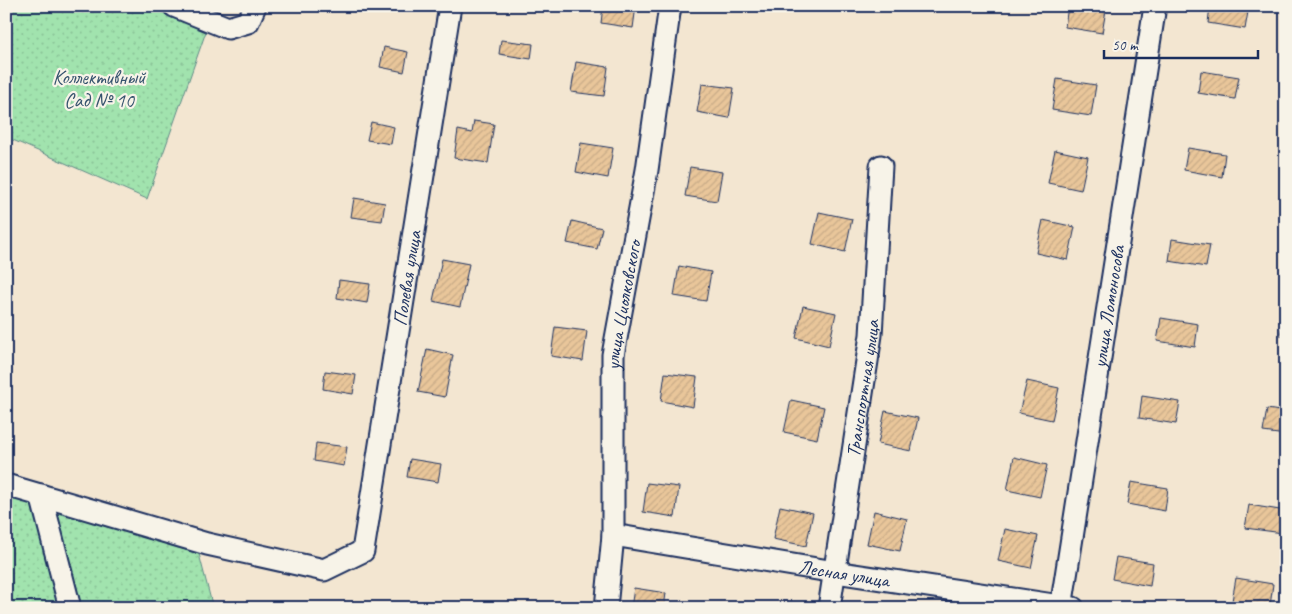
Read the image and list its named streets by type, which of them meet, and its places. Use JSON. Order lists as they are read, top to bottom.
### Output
{
  "streets": {
    "street": [
      "Полевая улица",
      "улица Циолковского",
      "улица Ломоносова",
      "Транспортная улица",
      "Лесная улица"
    ]
  },
  "crossings": [
    ["улица Циолковского", "Лесная улица"],
    ["улица Ломоносова", "Лесная улица"],
    ["Транспортная улица", "Лесная улица"]
  ],
  "parks": ["Коллективный Сад № 10"],
  "scale_bar": "50 m"
}
